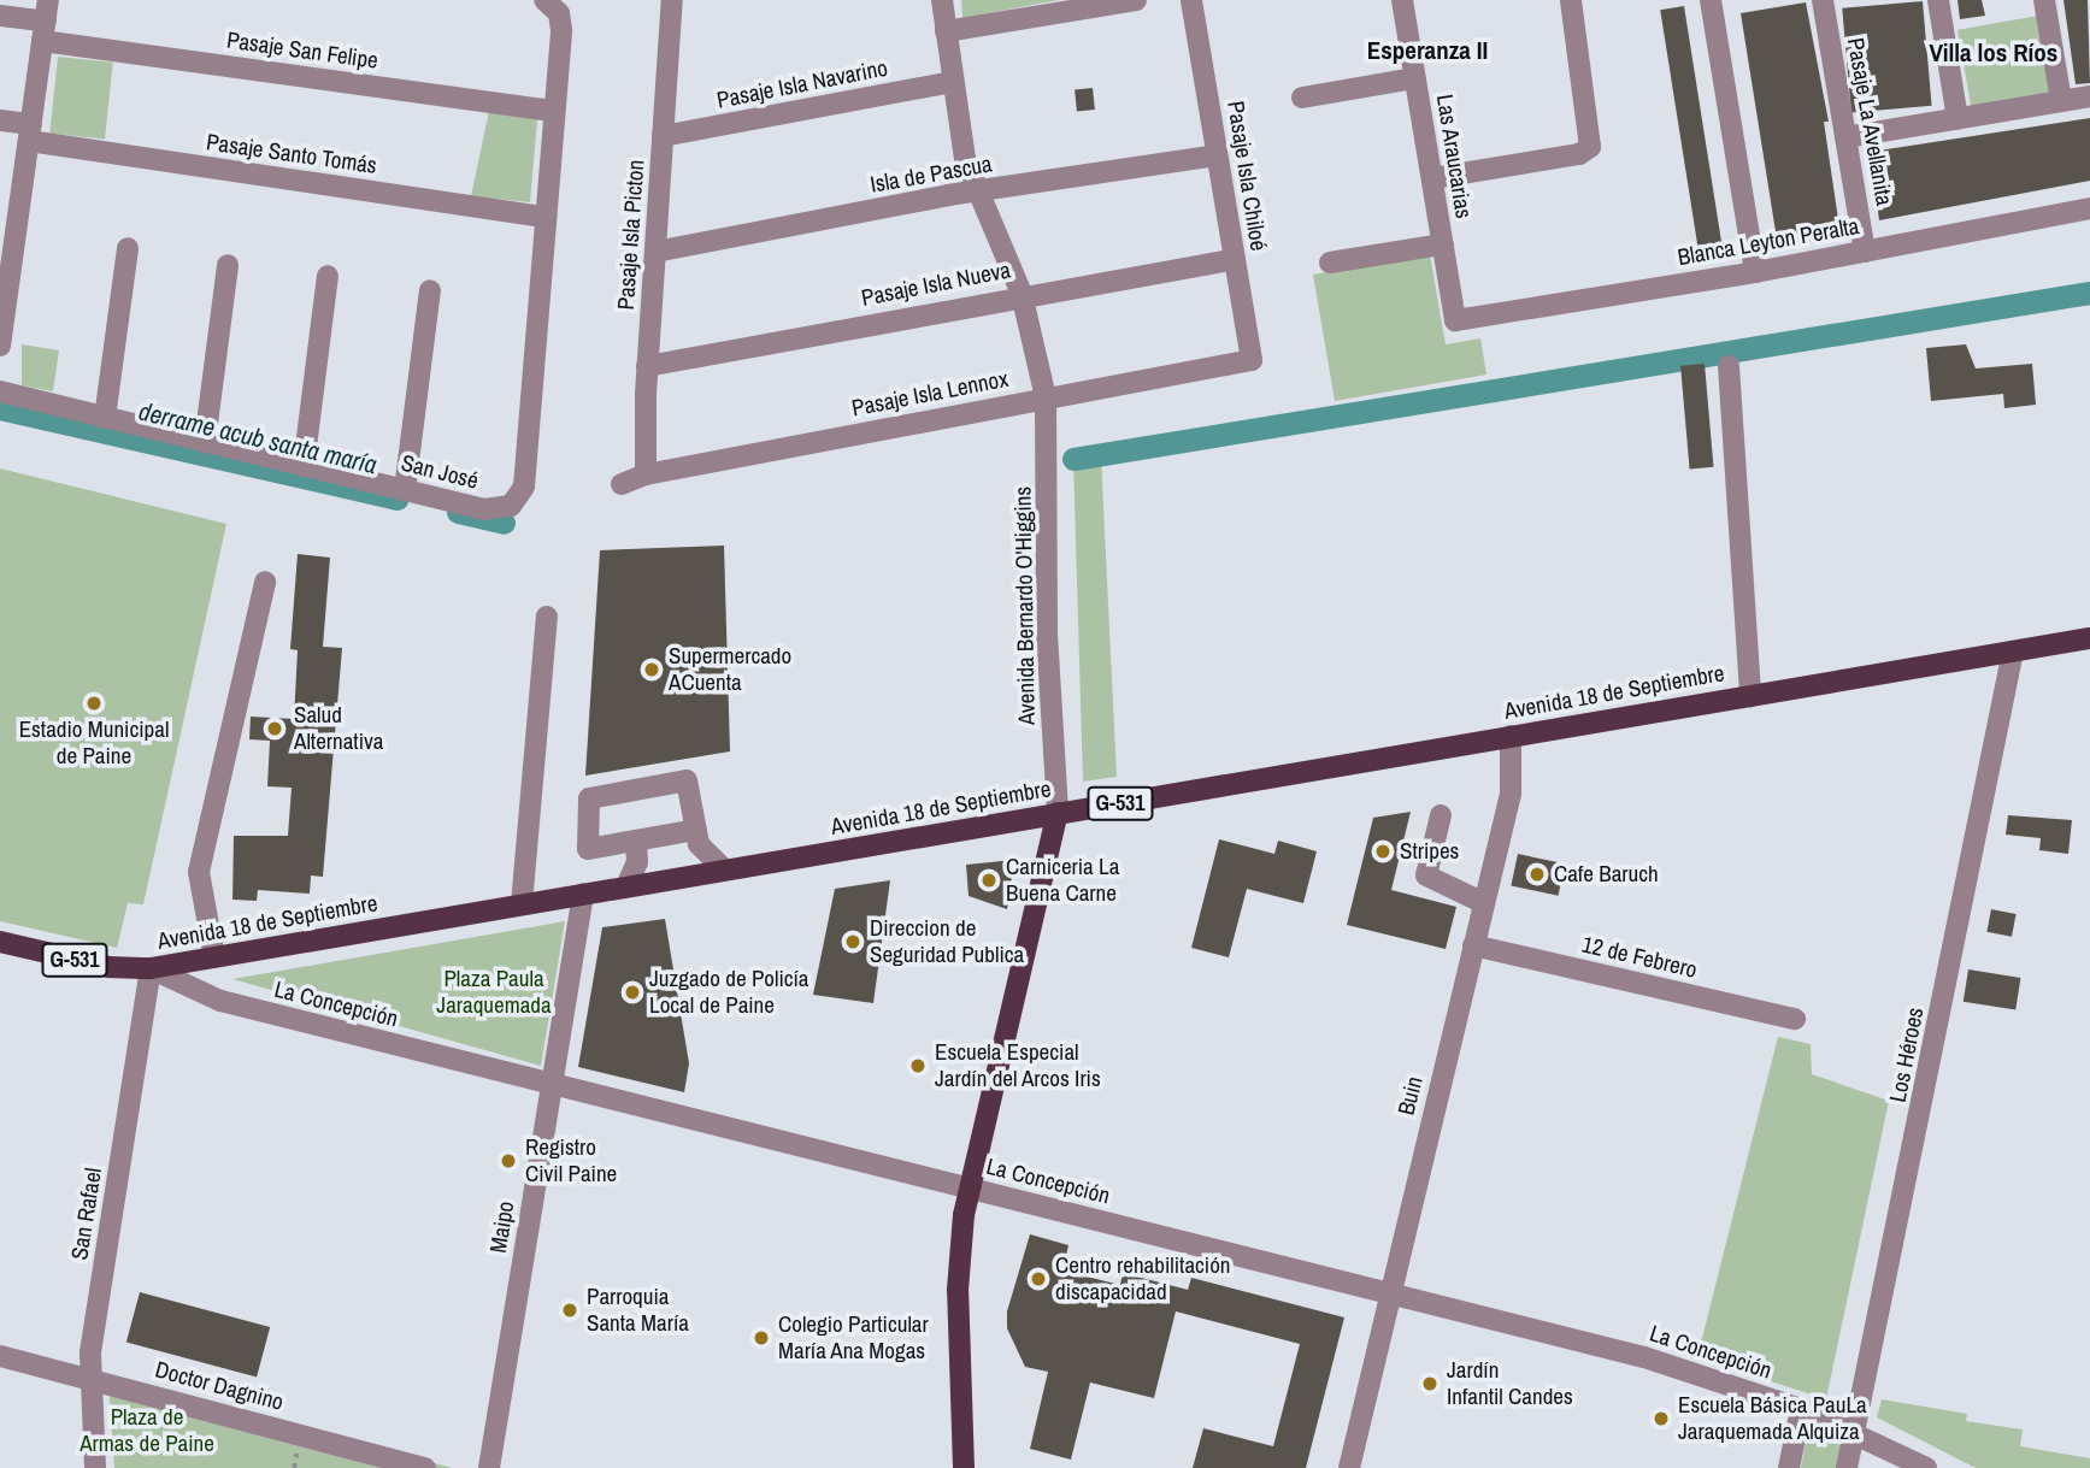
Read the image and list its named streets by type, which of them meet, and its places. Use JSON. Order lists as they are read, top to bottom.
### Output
{
  "streets": {
    "main road": ["Avenida Bernardo O'Higgins", "Avenida 18 de Septiembre", "G-531"],
    "street": [
      "Pasaje San Felipe",
      "Pasaje Isla Navarino",
      "Pasaje La Avellanita",
      "Pasaje Santo Tomás",
      "Las Araucarias",
      "Isla de Pascua",
      "Pasaje Isla Chiloé",
      "Pasaje Isla Picton",
      "Blanca Leyton Peralta",
      "Pasaje Isla Nueva",
      "Pasaje Isla Lennox",
      "San José",
      "12 de Febrero",
      "La Concepción",
      "Los Héroes",
      "Buin",
      "San Rafael",
      "Maipo",
      "Doctor Dagnino"
    ]
  },
  "crossings": [
    ["Pasaje San Felipe", "San José"],
    ["Pasaje Isla Navarino", "Pasaje Isla Picton"],
    ["Pasaje Isla Navarino", "Avenida Bernardo O'Higgins"],
    ["Pasaje La Avellanita", "Blanca Leyton Peralta"],
    ["Pasaje Santo Tomás", "San José"],
    ["Las Araucarias", "Blanca Leyton Peralta"],
    ["Isla de Pascua", "Pasaje Isla Chiloé"],
    ["Isla de Pascua", "Pasaje Isla Picton"],
    ["Isla de Pascua", "Avenida Bernardo O'Higgins"],
    ["Pasaje Isla Chiloé", "Pasaje Isla Nueva"],
    ["Pasaje Isla Chiloé", "Pasaje Isla Lennox"],
    ["Pasaje Isla Picton", "Pasaje Isla Nueva"],
    ["Pasaje Isla Picton", "Pasaje Isla Lennox"],
    ["Pasaje Isla Nueva", "Avenida Bernardo O'Higgins"],
    ["Pasaje Isla Lennox", "Avenida Bernardo O'Higgins"],
    ["Avenida Bernardo O'Higgins", "Avenida 18 de Septiembre"],
    ["Avenida Bernardo O'Higgins", "La Concepción"],
    ["Avenida 18 de Septiembre", "La Concepción"],
    ["Avenida 18 de Septiembre", "Los Héroes"],
    ["Avenida 18 de Septiembre", "Buin"],
    ["Avenida 18 de Septiembre", "San Rafael"],
    ["Avenida 18 de Septiembre", "Maipo"],
    ["12 de Febrero", "Buin"],
    ["La Concepción", "Los Héroes"],
    ["La Concepción", "Buin"],
    ["La Concepción", "San Rafael"],
    ["La Concepción", "Maipo"],
    ["San Rafael", "Doctor Dagnino"]
  ],
  "districts": ["Esperanza II", "Villa los Ríos"],
  "water": ["derrame acub santa maría"],
  "parks": ["Plaza Paula Jaraquemada", "Plaza de Armas de Paine"],
  "places": [
    "Supermercado ACuenta",
    "Estadio Municipal de Paine",
    "Salud Alternativa",
    "Stripes",
    "Cafe Baruch",
    "Carniceria La Buena Carne",
    "Direccion de Seguridad Publica",
    "Juzgado de Policía Local de Paine",
    "Escuela Especial Jardín del Arcos Iris",
    "Registro Civil Paine",
    "Centro rehabilitación discapacidad",
    "Parroquia Santa María",
    "Colegio Particular María Ana Mogas",
    "Jardín Infantil Candes",
    "Escuela Básica PauLa Jaraquemada Alquiza"
  ]
}
